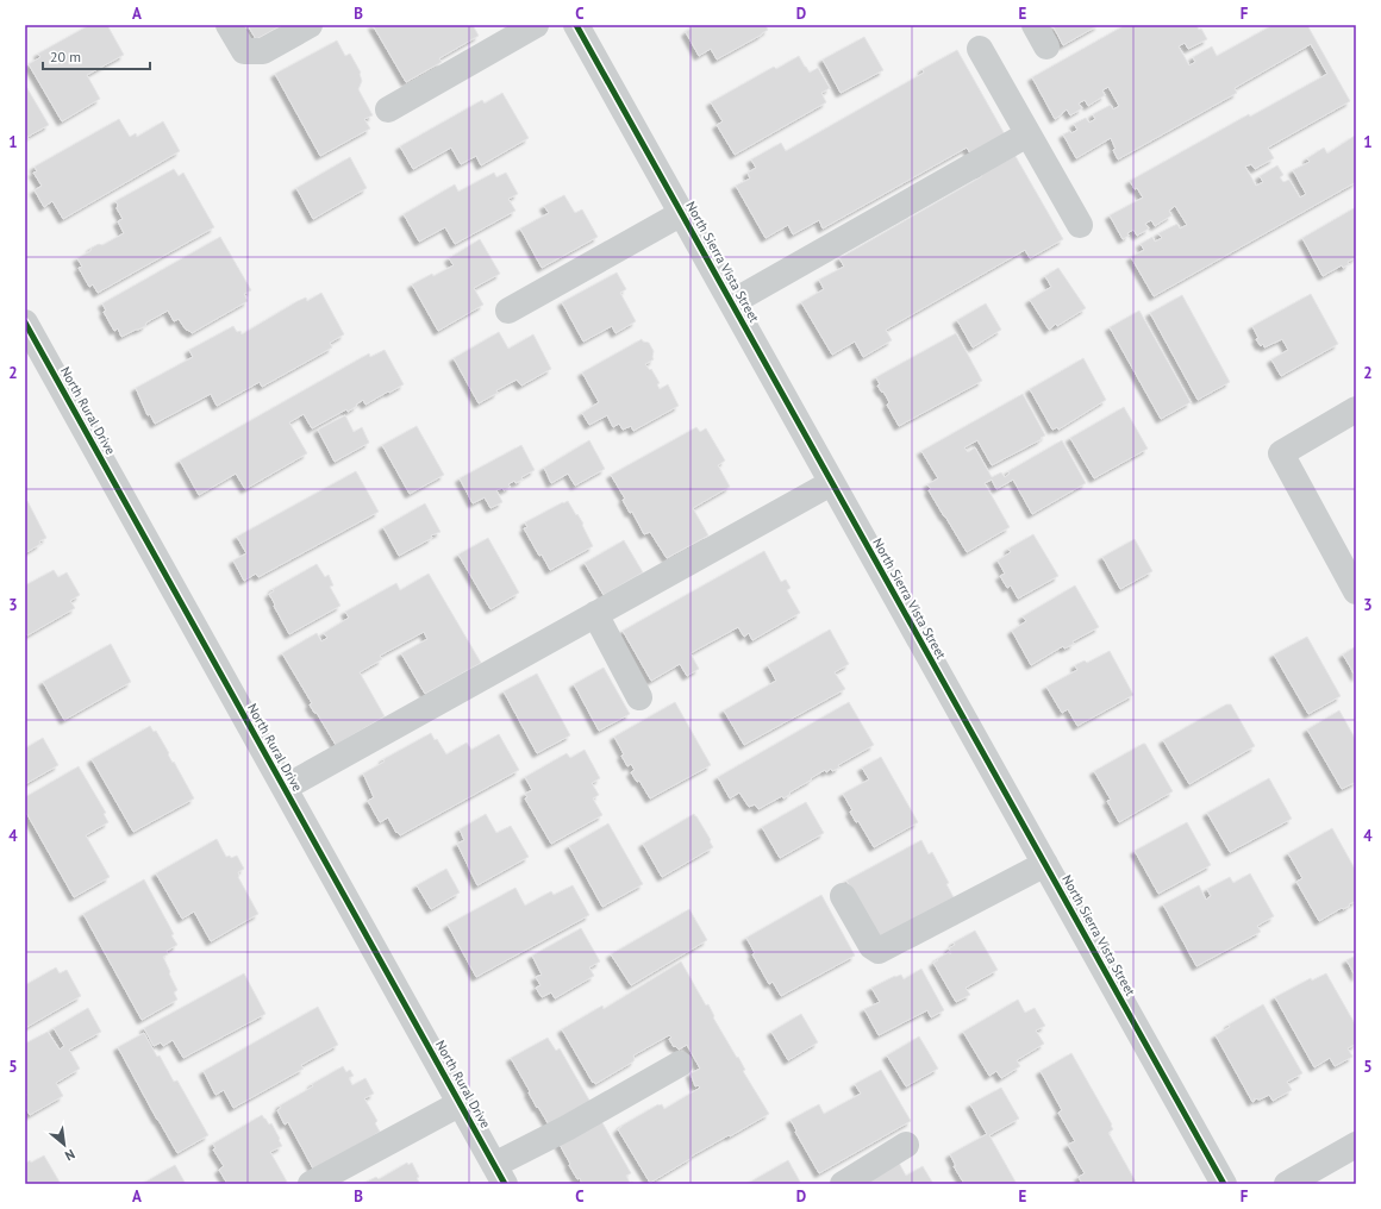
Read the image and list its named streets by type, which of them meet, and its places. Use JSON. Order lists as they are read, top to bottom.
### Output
{
  "streets": {
    "street": ["North Sierra Vista Street", "North Rural Drive"]
  },
  "scale_bar": "20 m",
  "north": "bottom right",
  "grid": {
    "columns": [
      "A",
      "B",
      "C",
      "D",
      "E",
      "F"
    ],
    "rows": [
      "1",
      "2",
      "3",
      "4",
      "5"
    ]
  }
}
